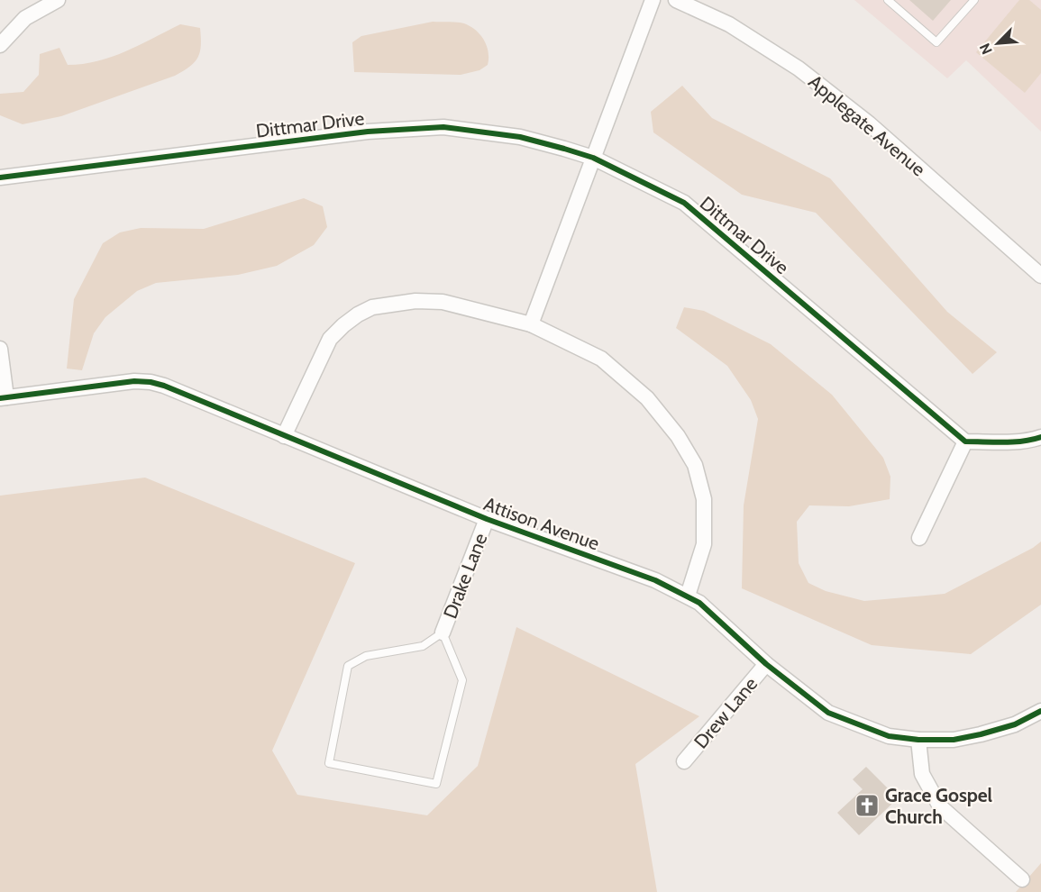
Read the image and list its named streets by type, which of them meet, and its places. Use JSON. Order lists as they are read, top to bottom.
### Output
{
  "streets": {
    "street": [
      "Dittmar Drive",
      "Applegate Avenue",
      "Attison Avenue",
      "Drake Lane",
      "Drew Lane"
    ]
  },
  "crossings": [
    ["Attison Avenue", "Drake Lane"],
    ["Attison Avenue", "Drew Lane"]
  ],
  "places": {
    "church": ["Grace Gospel Church"]
  },
  "north": "bottom left"
}
